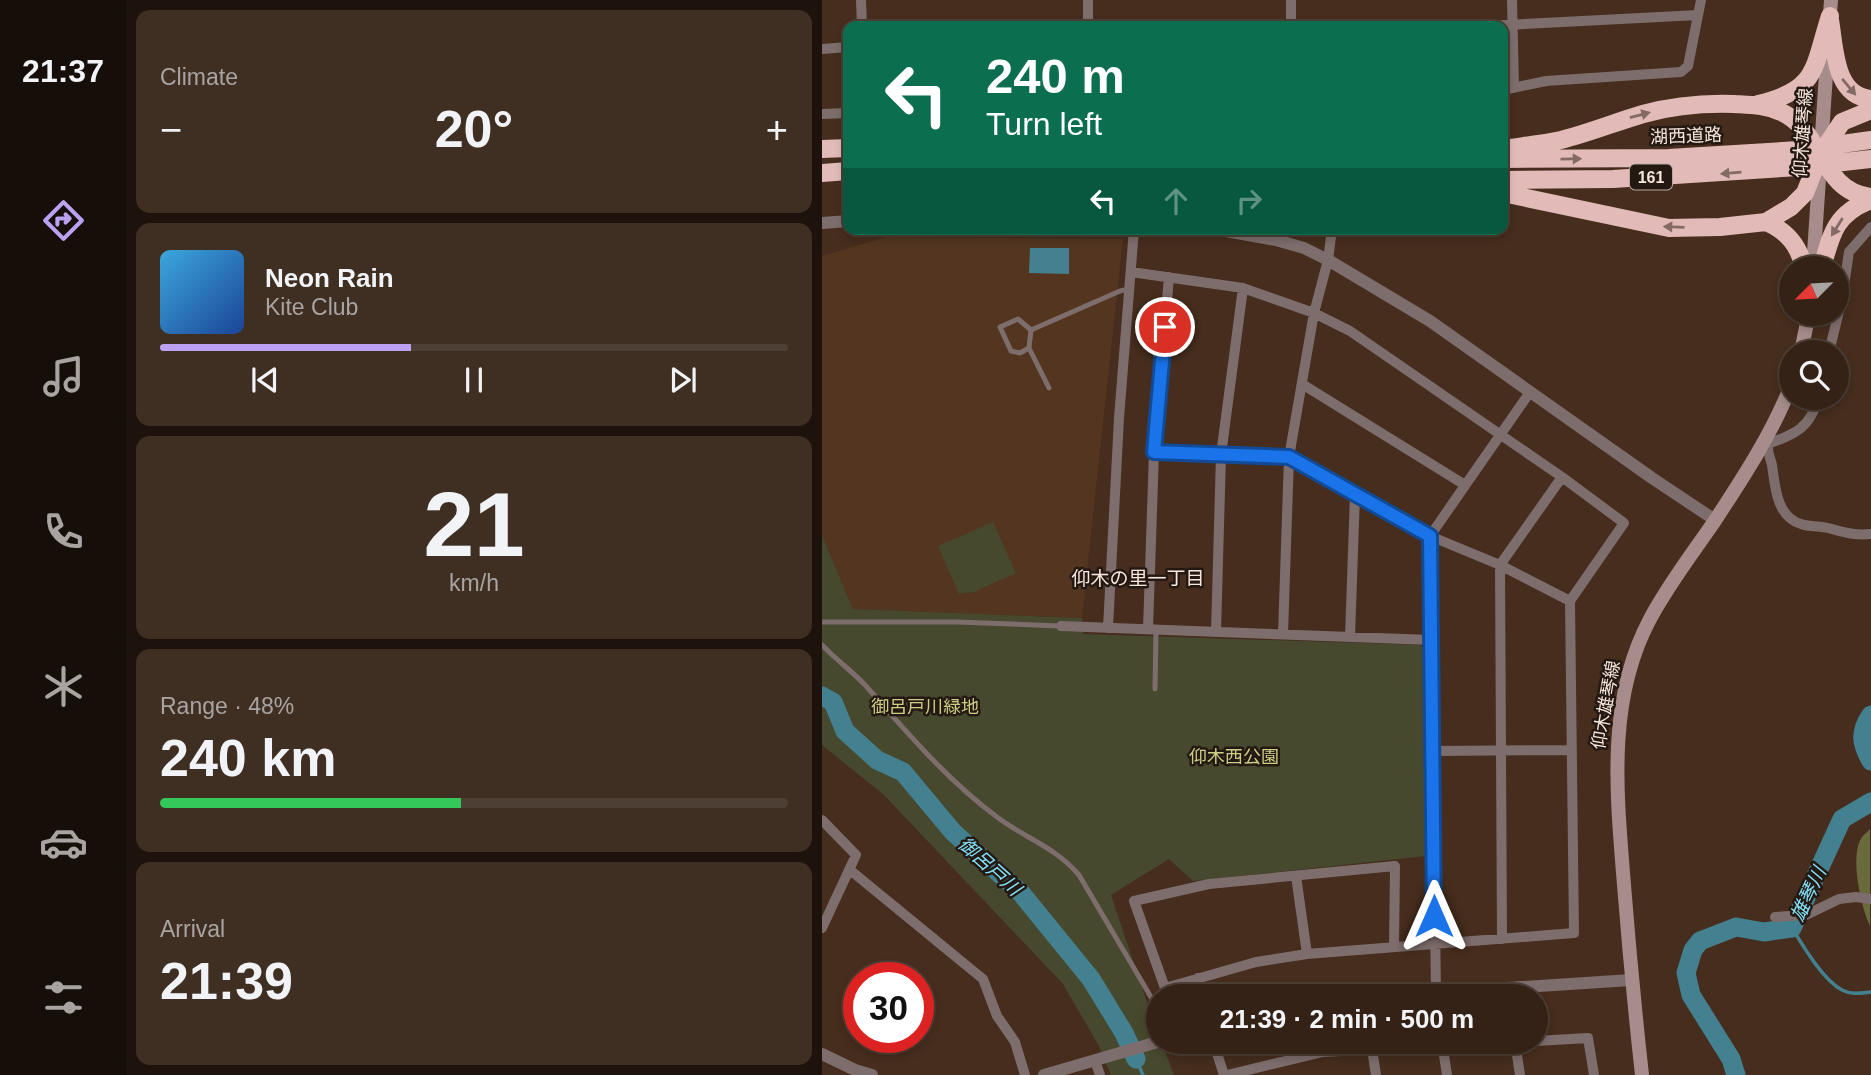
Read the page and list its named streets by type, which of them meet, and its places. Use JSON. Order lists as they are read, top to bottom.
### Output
{
  "streets": {
    "highway": ["湖西道路", "161"],
    "main road": ["仰木雄琴線"]
  },
  "districts": ["仰木の里一丁目"],
  "water": ["御呂戸川", "雄琴川"],
  "parks": ["御呂戸川緑地", "仰木西公園"],
  "north": "bottom left",
  "page": {
    "tabs": "21:37",
    "tile": [
      "Climate",
      ["21", "km/h"],
      ["Range · 48%", "240 km"],
      ["Arrival", "21:39"]
    ],
    "turn": ["240 m", "Turn left"],
    "heat": ["−", "20°", "+"],
    "song": ["Neon Rain", "Kite Club"],
    "limit": "30",
    "trip": "21:39 · 2 min · 500 m"
  }
}
